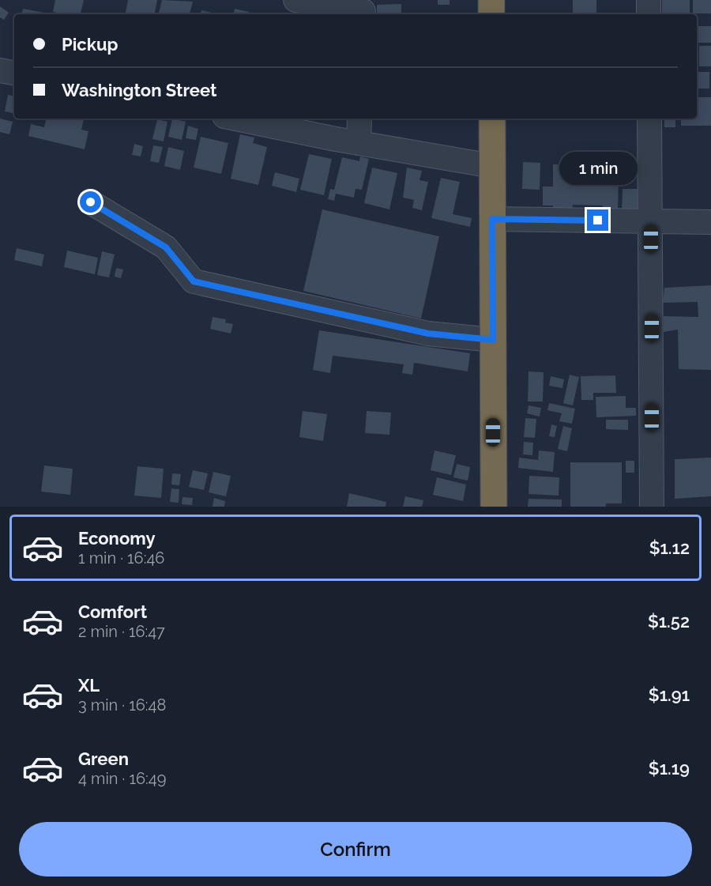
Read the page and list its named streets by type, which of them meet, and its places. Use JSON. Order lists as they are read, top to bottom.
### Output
{
  "page": {
    "banner": ["Pickup", "Washington Street"],
    "bubble": "1 min",
    "list": [
      {
        "name": "Economy",
        "note": "1 min · 16:46",
        "value": "$1.12"
      },
      {
        "name": "Comfort",
        "note": "2 min · 16:47",
        "value": "$1.52"
      },
      {
        "name": "XL",
        "note": "3 min · 16:48",
        "value": "$1.91"
      },
      {
        "name": "Green",
        "note": "4 min · 16:49",
        "value": "$1.19"
      }
    ],
    "buttons": "Confirm"
  }
}
